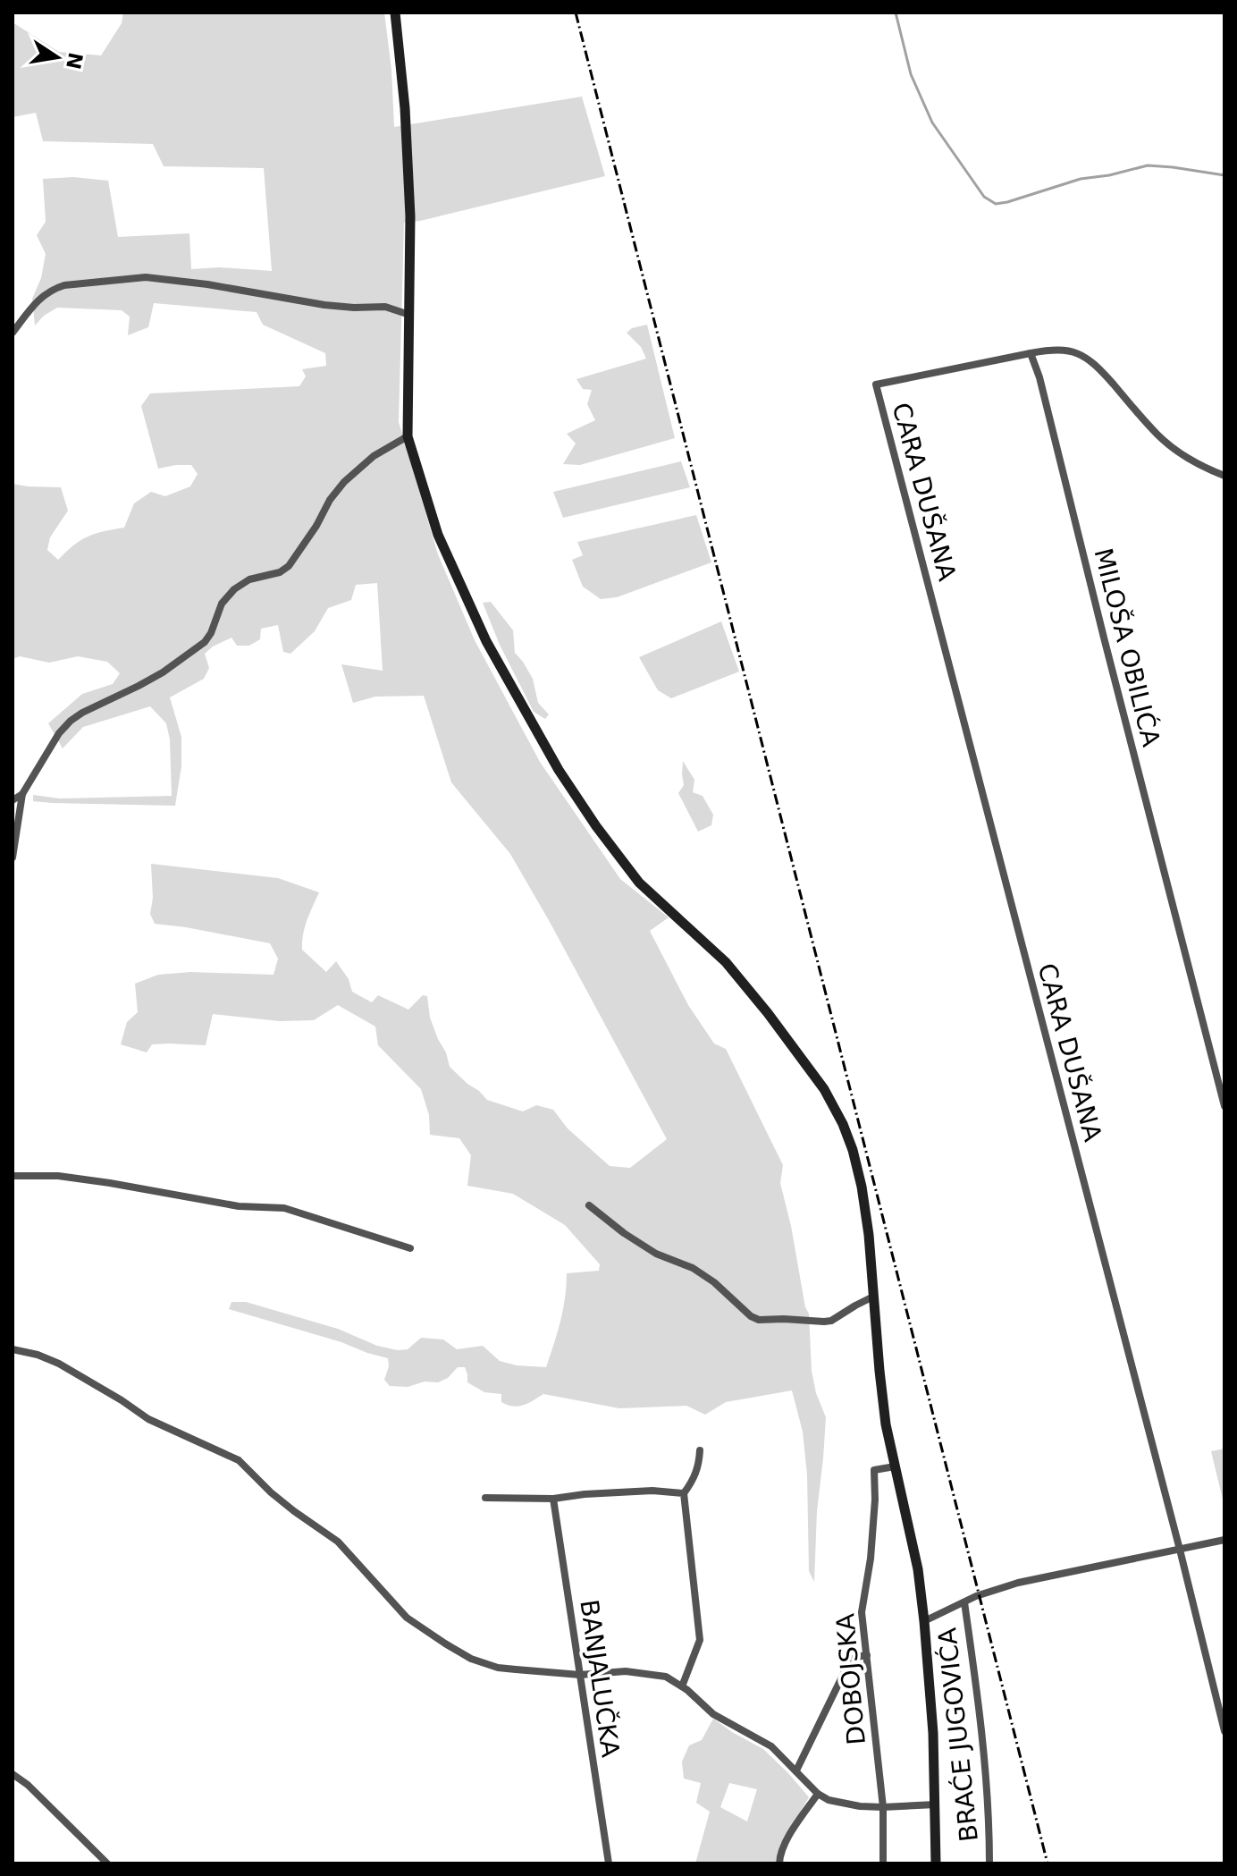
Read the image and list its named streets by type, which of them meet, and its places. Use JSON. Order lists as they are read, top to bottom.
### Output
{
  "streets": {
    "street": [
      "CARA DUŠANA",
      "MILOŠA OBILIĆA",
      "BANJALUČKA",
      "DOBOJSKA",
      "BRAĆE JUGOVIĆA"
    ]
  },
  "crossings": [
    ["CARA DUŠANA", "MILOŠA OBILIĆA"]
  ],
  "north": "right"
}
